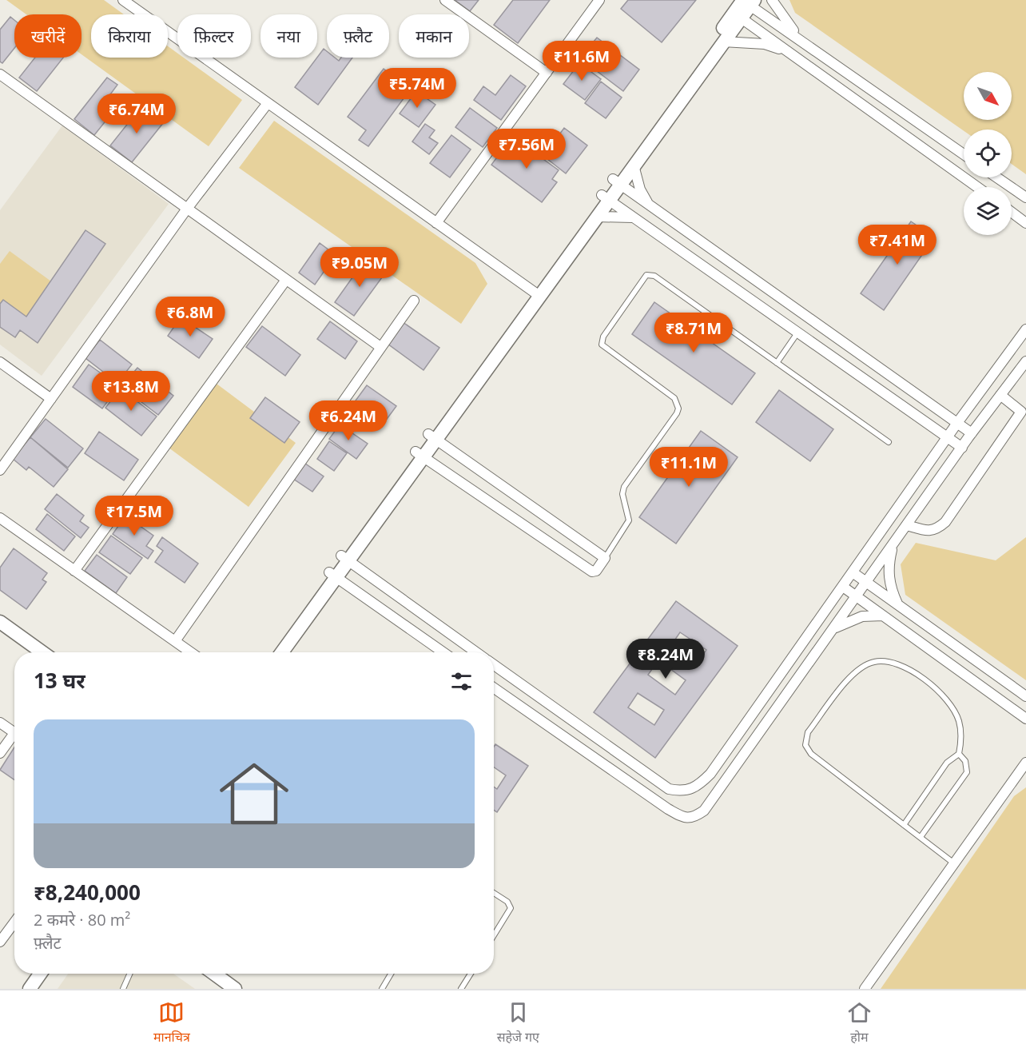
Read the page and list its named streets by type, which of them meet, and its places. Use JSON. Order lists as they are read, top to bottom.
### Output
{
  "north": "bottom right",
  "page": {
    "chip": [
      "खरीदें",
      "किराया",
      "फ़िल्टर",
      "नया",
      "फ़्लैट",
      "मकान"
    ],
    "price": [
      "₹11.6M",
      "₹5.74M",
      "₹6.74M",
      "₹7.56M",
      "₹7.41M",
      "₹9.05M",
      "₹6.8M",
      "₹8.71M",
      "₹13.8M",
      "₹6.24M",
      "₹11.1M",
      "₹17.5M",
      "₹8.24M"
    ],
    "heading": "13 घर",
    "list": [
      {
        "name": "₹8,240,000",
        "note": "2 कमरे · 80 m² · फ़्लैट"
      }
    ],
    "tabs": ["मानचित्र", "सहेजे गए", "होम"]
  }
}
